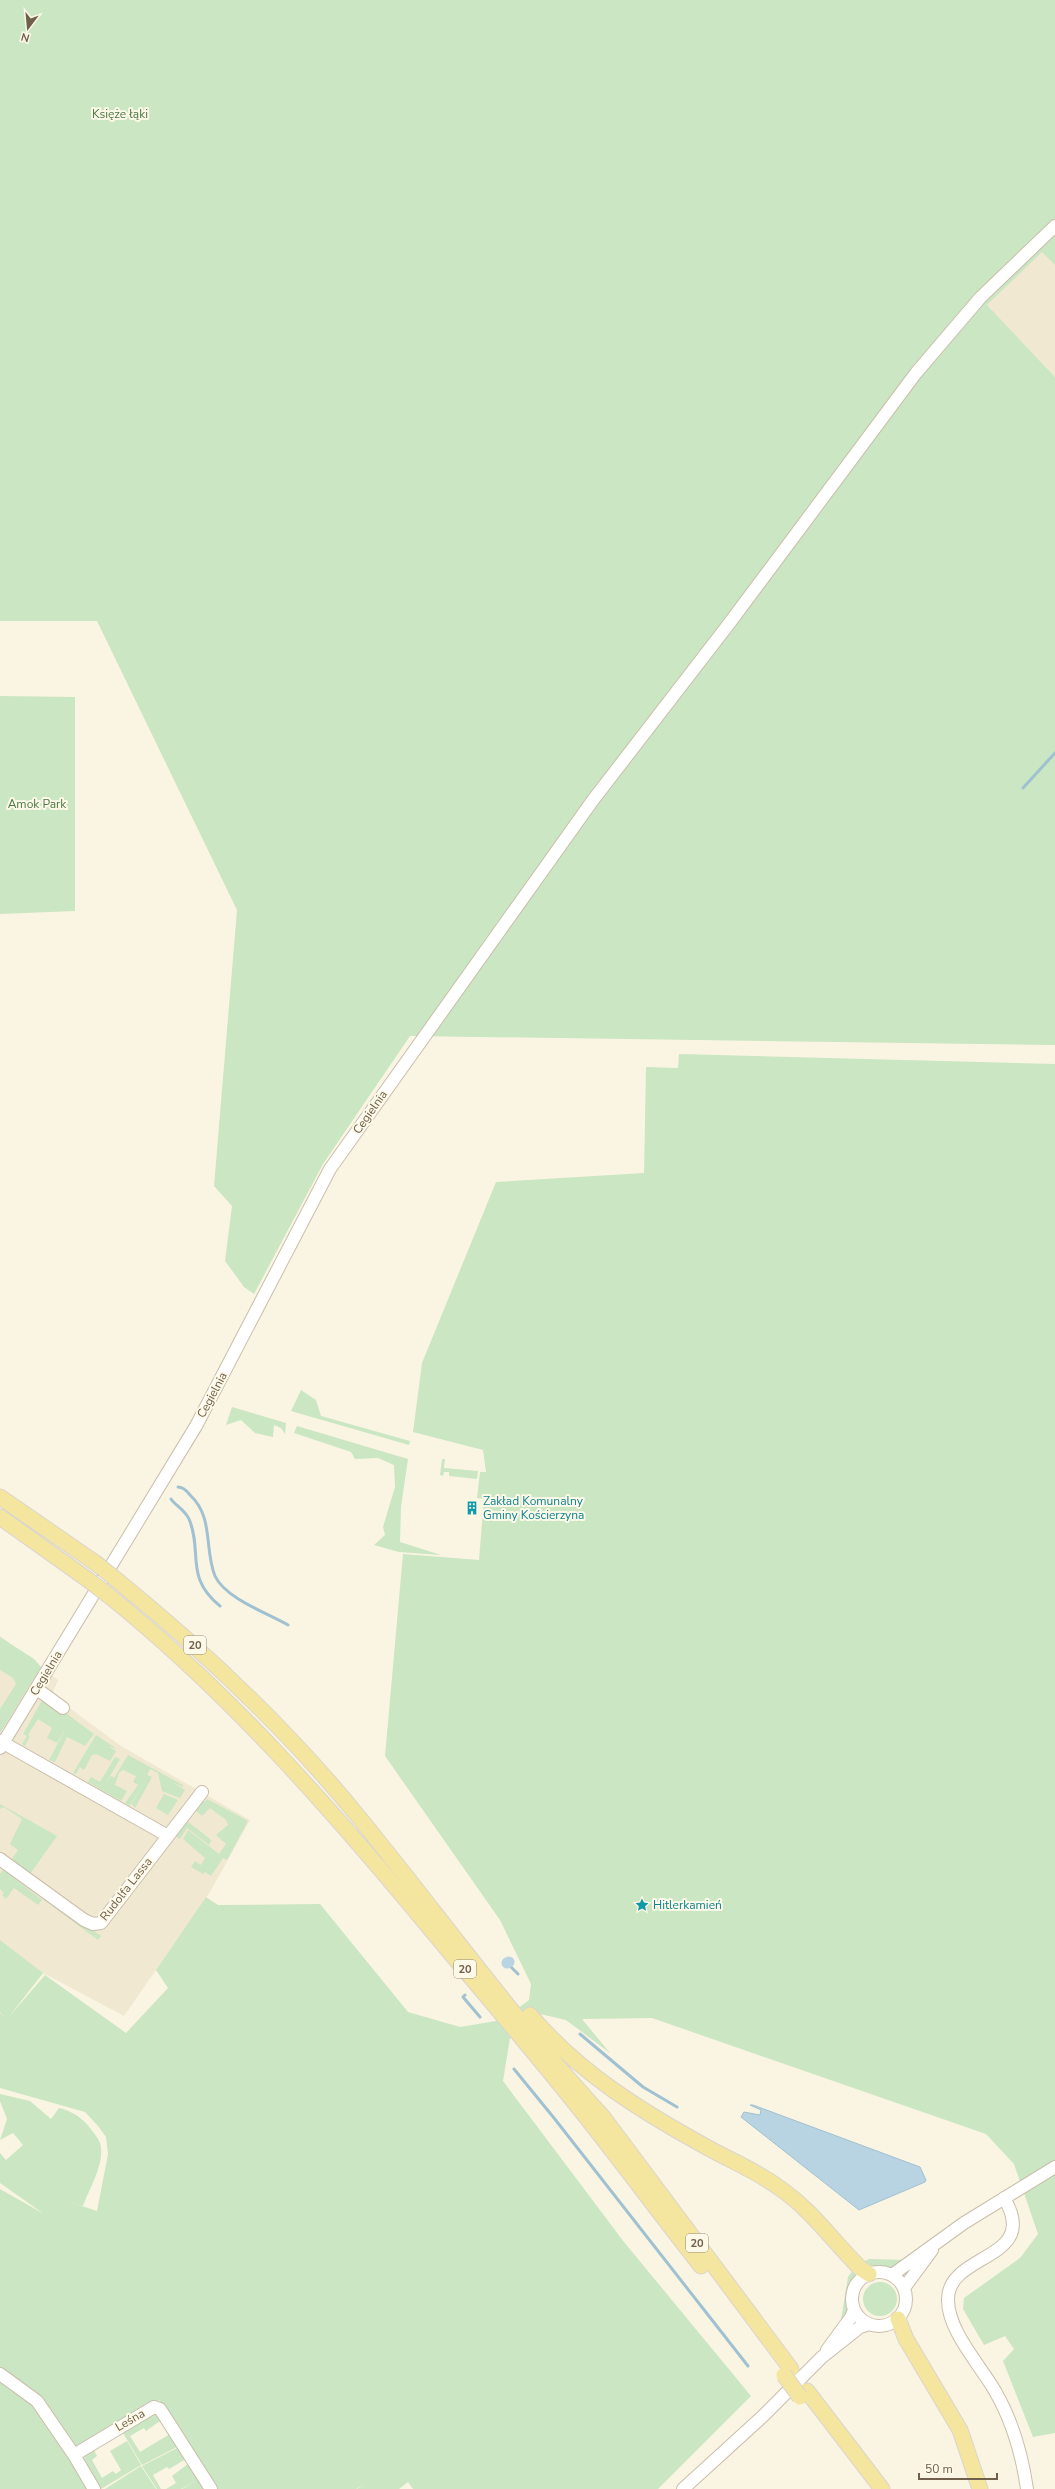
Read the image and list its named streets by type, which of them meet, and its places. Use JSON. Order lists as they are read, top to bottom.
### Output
{
  "streets": {
    "main road": ["20"],
    "street": ["Cegielnia", "Rudolfa Lassa", "Leśna"]
  },
  "parks": ["Księże łąki", "Amok Park"],
  "places": {
    "building": ["Zakład Komunalny Gminy Kościerzyna"],
    "place": ["Hitlerkamień"]
  },
  "scale_bar": "50 m",
  "north": "bottom"
}
